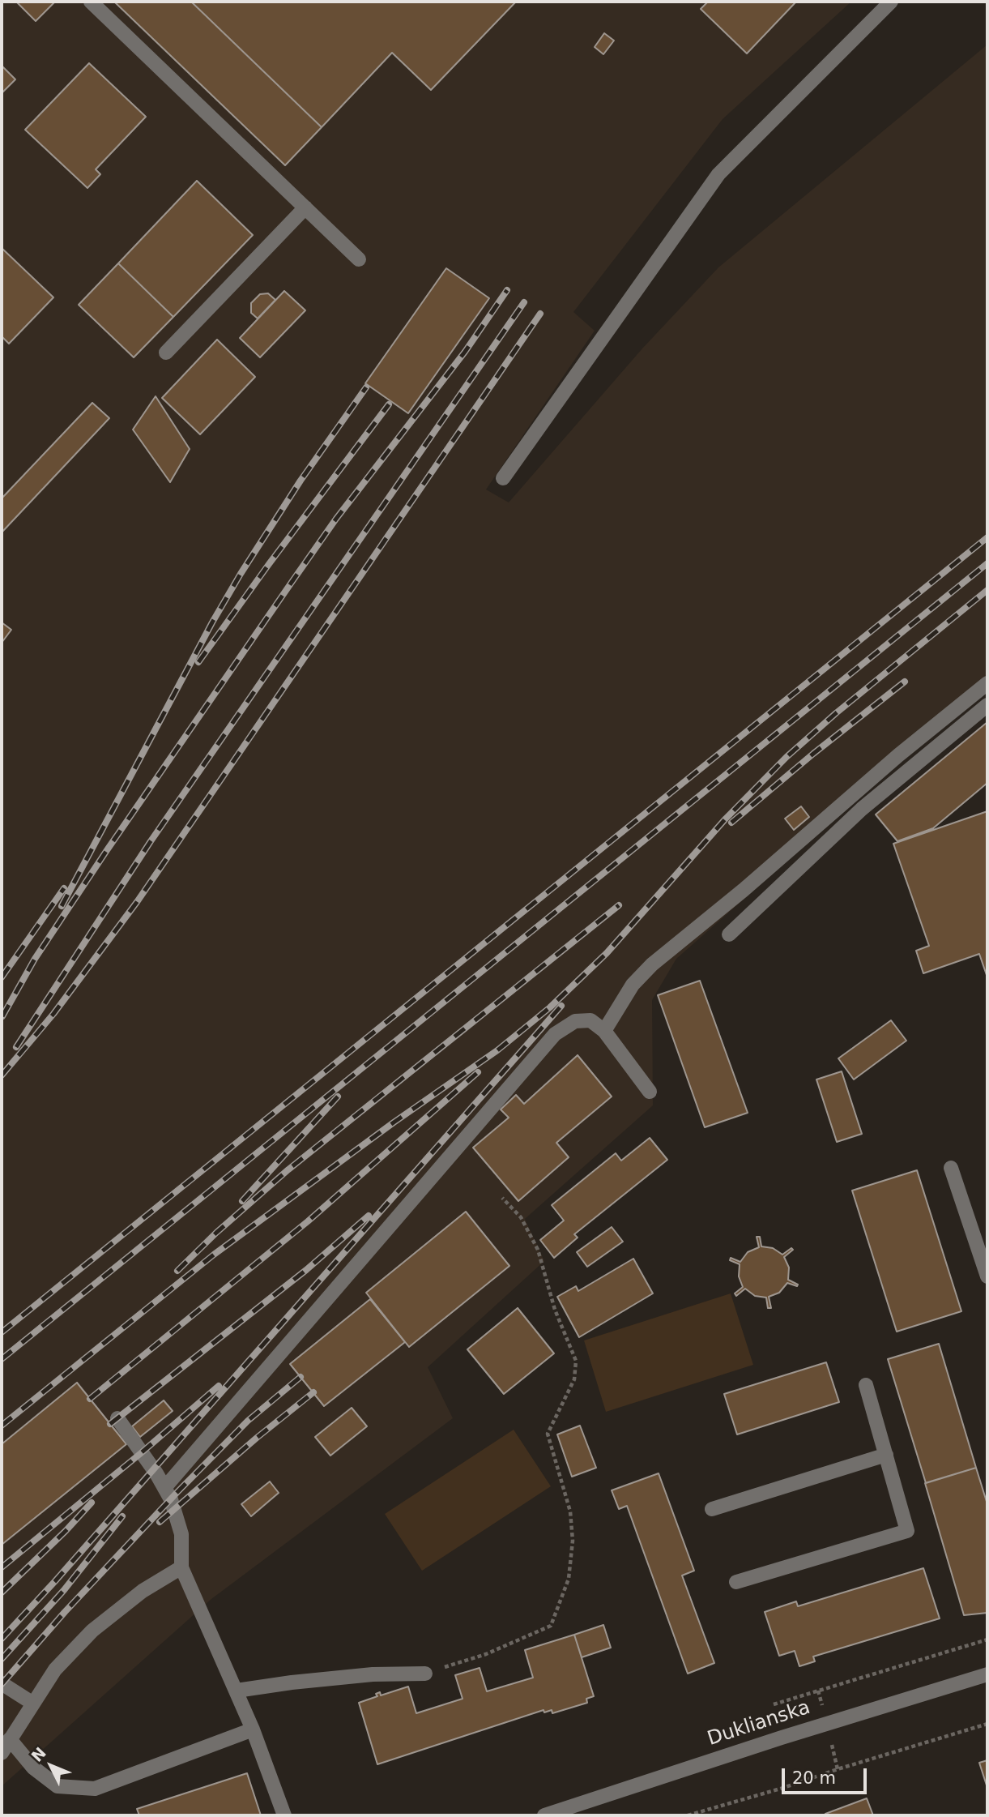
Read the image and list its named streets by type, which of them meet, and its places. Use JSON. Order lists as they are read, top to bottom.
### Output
{
  "streets": {
    "street": ["Duklianska"]
  },
  "scale_bar": "20 m",
  "north": "top left"
}
